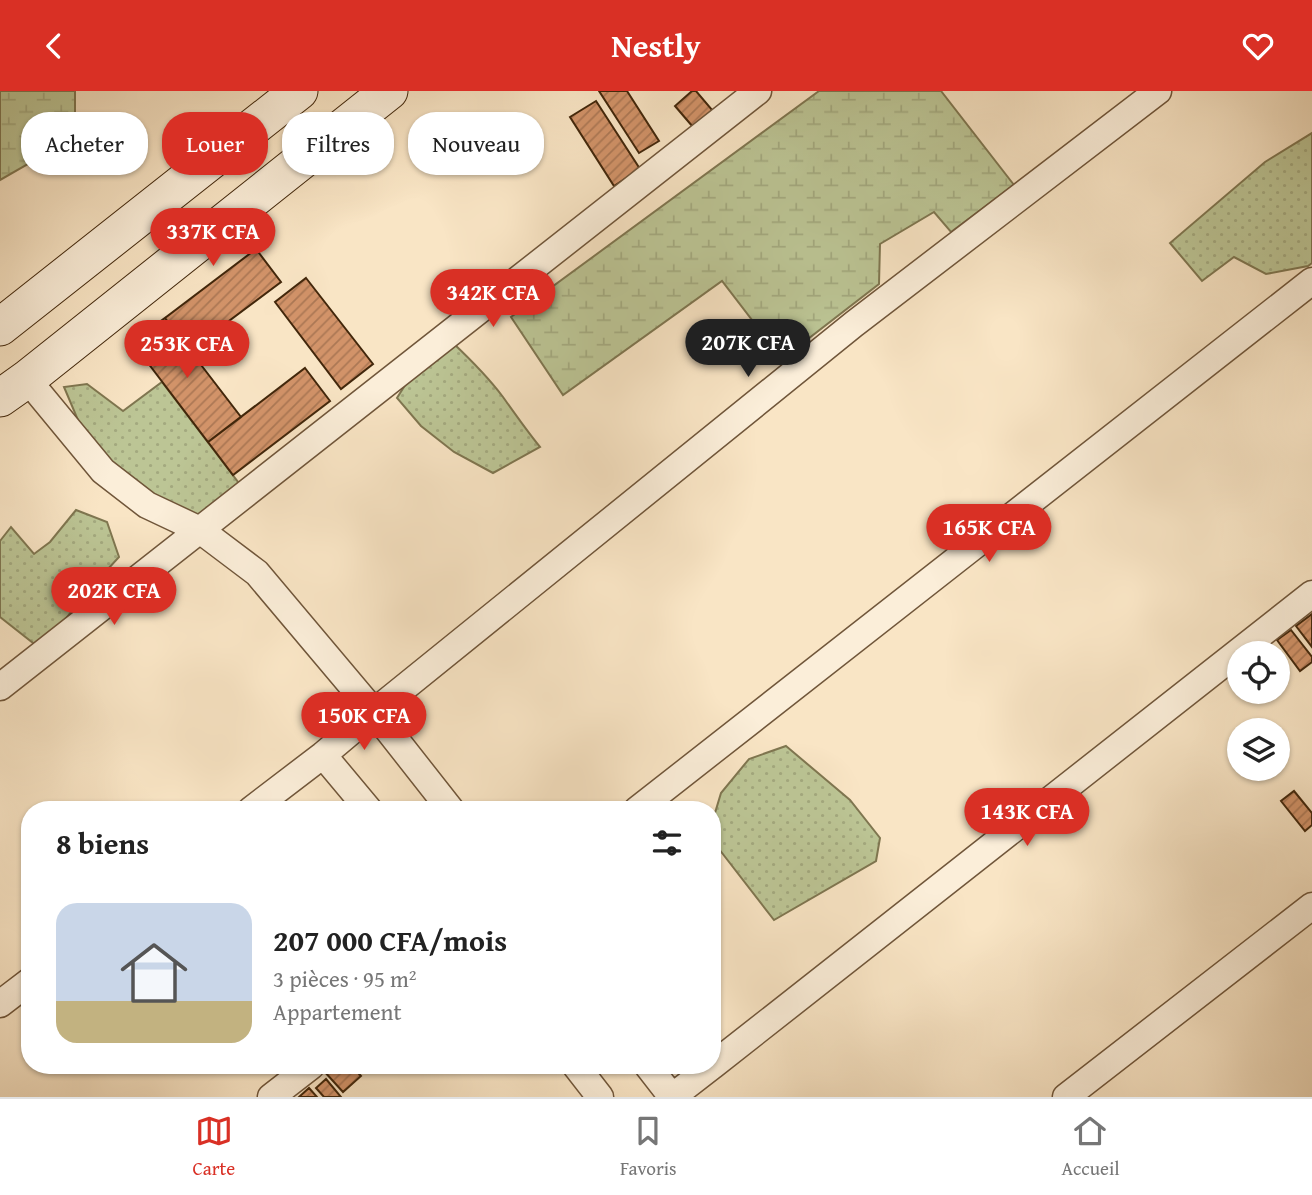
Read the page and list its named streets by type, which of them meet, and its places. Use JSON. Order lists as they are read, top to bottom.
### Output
{
  "page": {
    "header": "Nestly",
    "chip": [
      "Acheter",
      "Louer",
      "Filtres",
      "Nouveau"
    ],
    "price": [
      "337K CFA",
      "342K CFA",
      "207K CFA",
      "253K CFA",
      "165K CFA",
      "202K CFA",
      "150K CFA",
      "143K CFA"
    ],
    "heading": "8 biens",
    "list": [
      {
        "name": "207 000 CFA/mois",
        "note": "3 pièces · 95 m² · Appartement"
      }
    ],
    "tabs": ["Carte", "Favoris", "Accueil"]
  }
}
